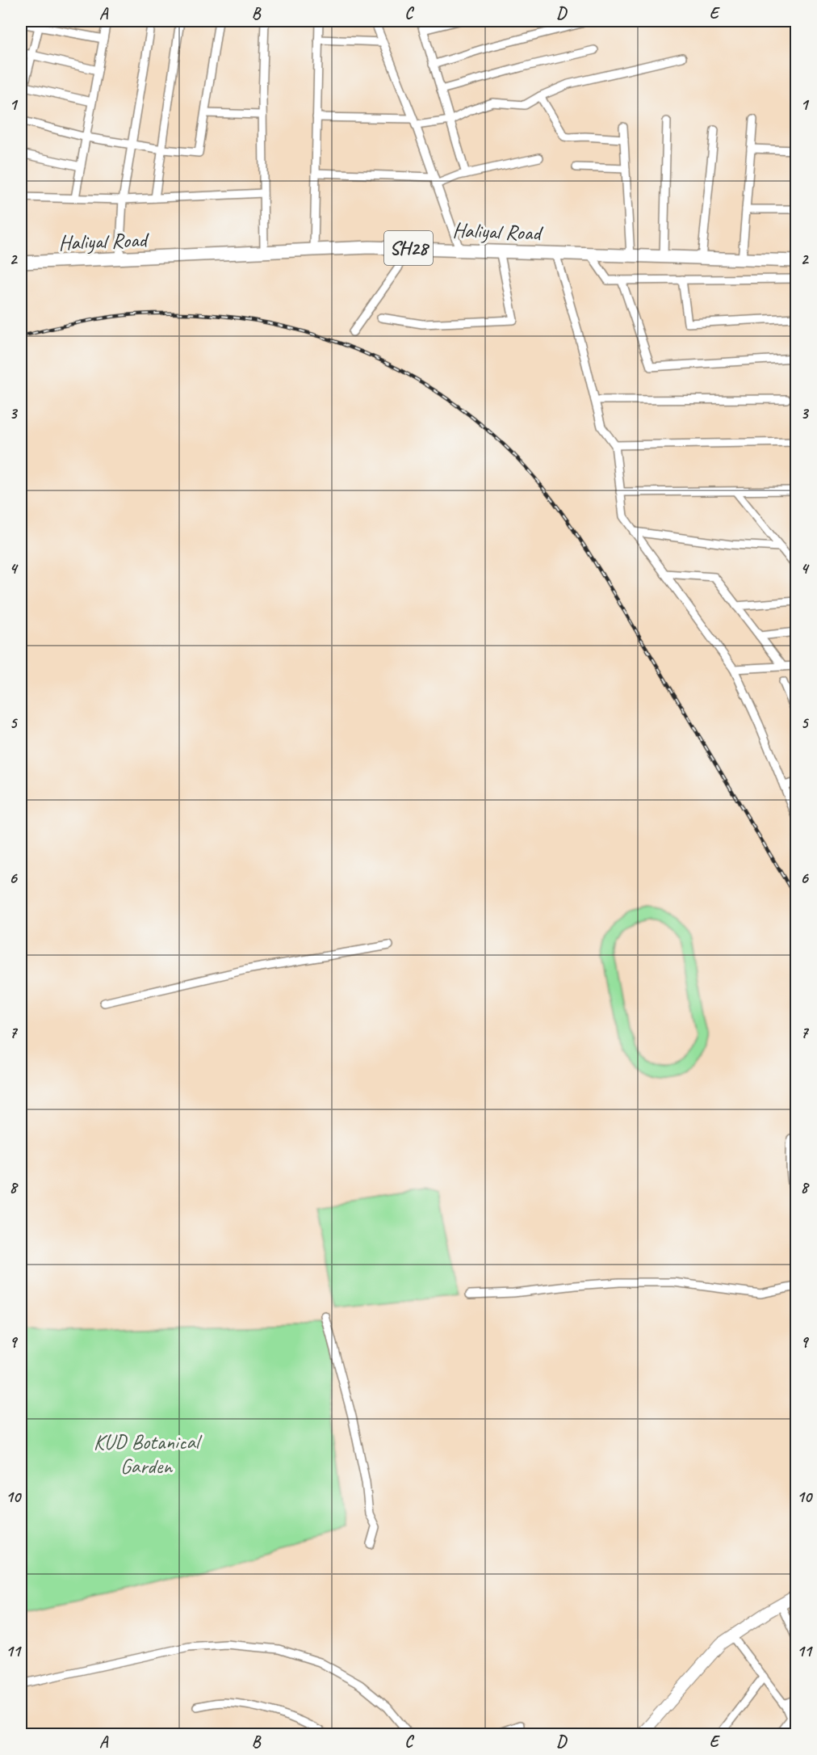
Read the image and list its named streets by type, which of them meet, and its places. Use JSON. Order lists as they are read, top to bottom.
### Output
{
  "streets": {
    "main road": ["Haliyal Road", "SH28"]
  },
  "parks": ["KUD Botanical Garden"],
  "grid": {
    "columns": [
      "A",
      "B",
      "C",
      "D",
      "E"
    ],
    "rows": [
      "1",
      "2",
      "3",
      "4",
      "5",
      "6",
      "7",
      "8",
      "9",
      "10",
      "11"
    ]
  }
}
